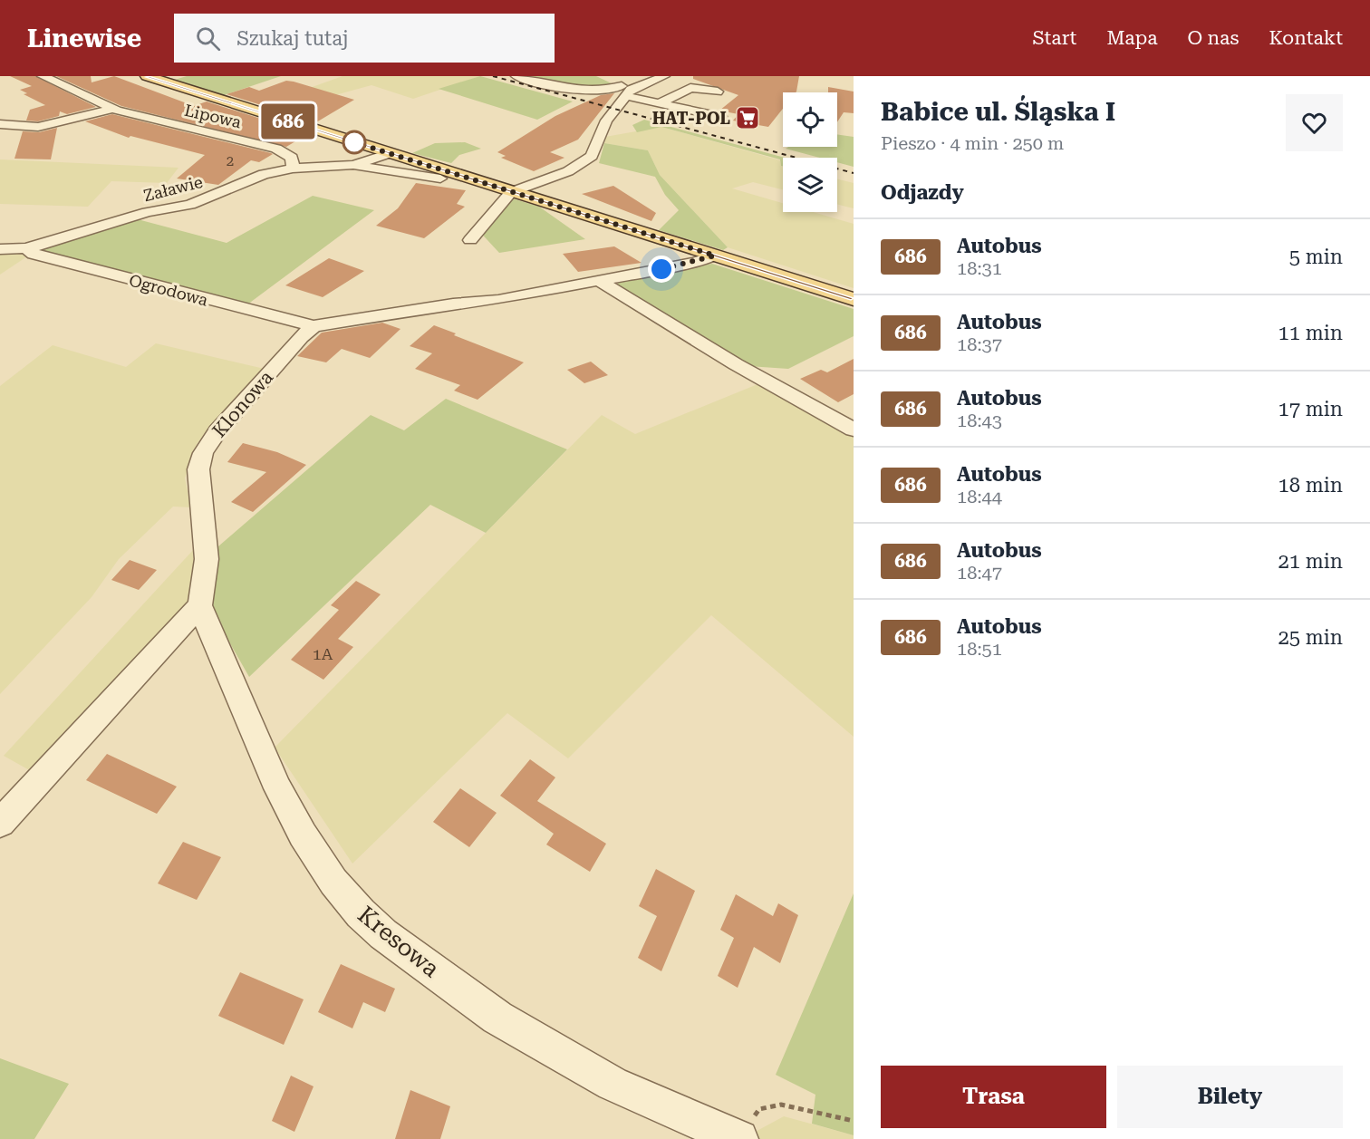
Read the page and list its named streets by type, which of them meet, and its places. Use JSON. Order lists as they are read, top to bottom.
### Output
{
  "streets": {
    "street": [
      "Lipowa",
      "Załawie",
      "Ogrodowa",
      "Klonowa",
      "Kresowa"
    ]
  },
  "crossings": [
    ["Lipowa", "Załawie"],
    ["Załawie", "Ogrodowa"],
    ["Ogrodowa", "Klonowa"],
    ["Klonowa", "Kresowa"]
  ],
  "places": {
    "supermarket": ["HAT-POL"]
  },
  "lines": ["bus line 686"],
  "house_numbers": ["2", "1A"],
  "page": {
    "header": "Linewise",
    "search": "Szukaj tutaj",
    "nav": [
      "Start",
      "Mapa",
      "O nas",
      "Kontakt"
    ],
    "on_map": "686",
    "heading": [
      ["Babice ul. Śląska I", "Pieszo · 4 min · 250 m"],
      "Odjazdy"
    ],
    "list": [
      {
        "mark": "686",
        "name": "Autobus",
        "note": "18:31",
        "value": "5 min"
      },
      {
        "mark": "686",
        "name": "Autobus",
        "note": "18:37",
        "value": "11 min"
      },
      {
        "mark": "686",
        "name": "Autobus",
        "note": "18:43",
        "value": "17 min"
      },
      {
        "mark": "686",
        "name": "Autobus",
        "note": "18:44",
        "value": "18 min"
      },
      {
        "mark": "686",
        "name": "Autobus",
        "note": "18:47",
        "value": "21 min"
      },
      {
        "mark": "686",
        "name": "Autobus",
        "note": "18:51",
        "value": "25 min"
      }
    ],
    "buttons": ["Trasa", "Bilety"]
  }
}
